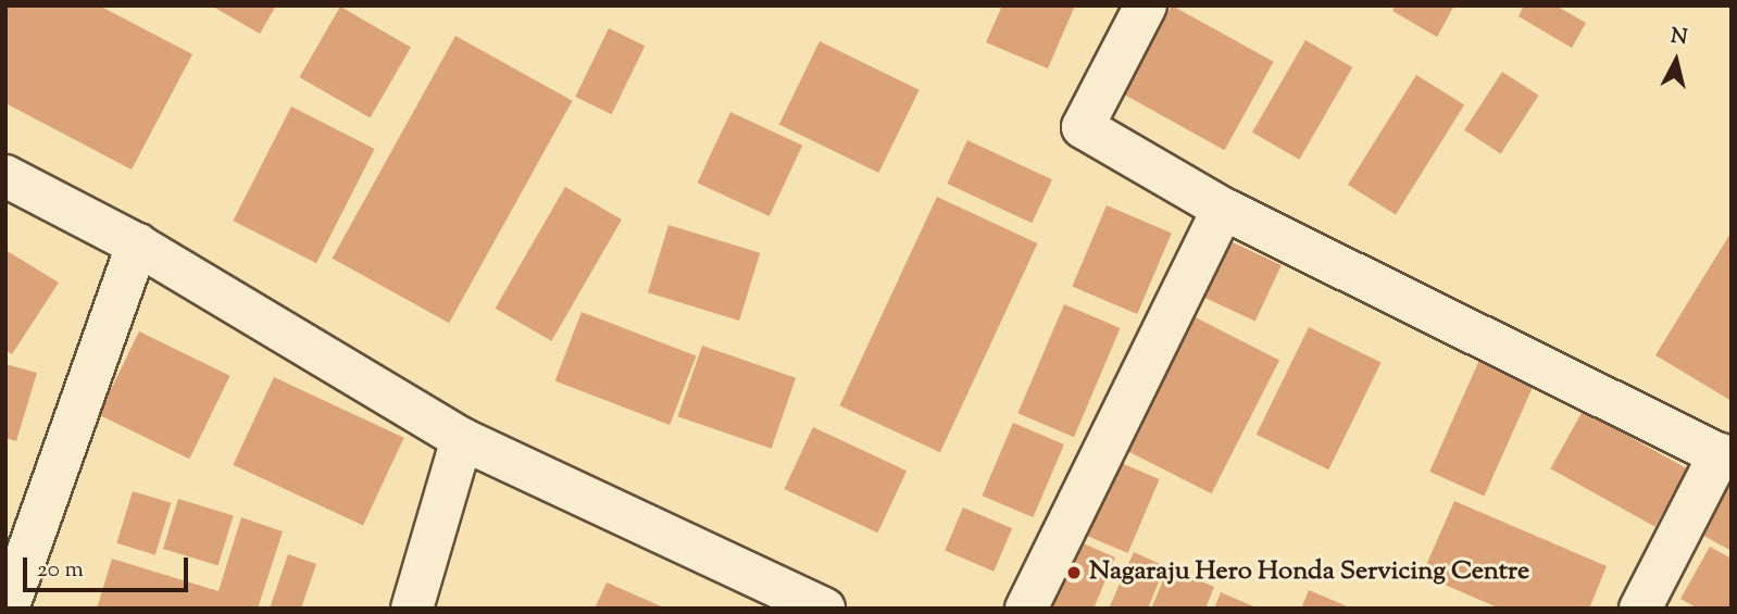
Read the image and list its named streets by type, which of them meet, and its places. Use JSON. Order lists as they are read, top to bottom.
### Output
{
  "places": ["Nagaraju Hero Honda Servicing Centre"],
  "scale_bar": "20 m",
  "north": "top"
}
